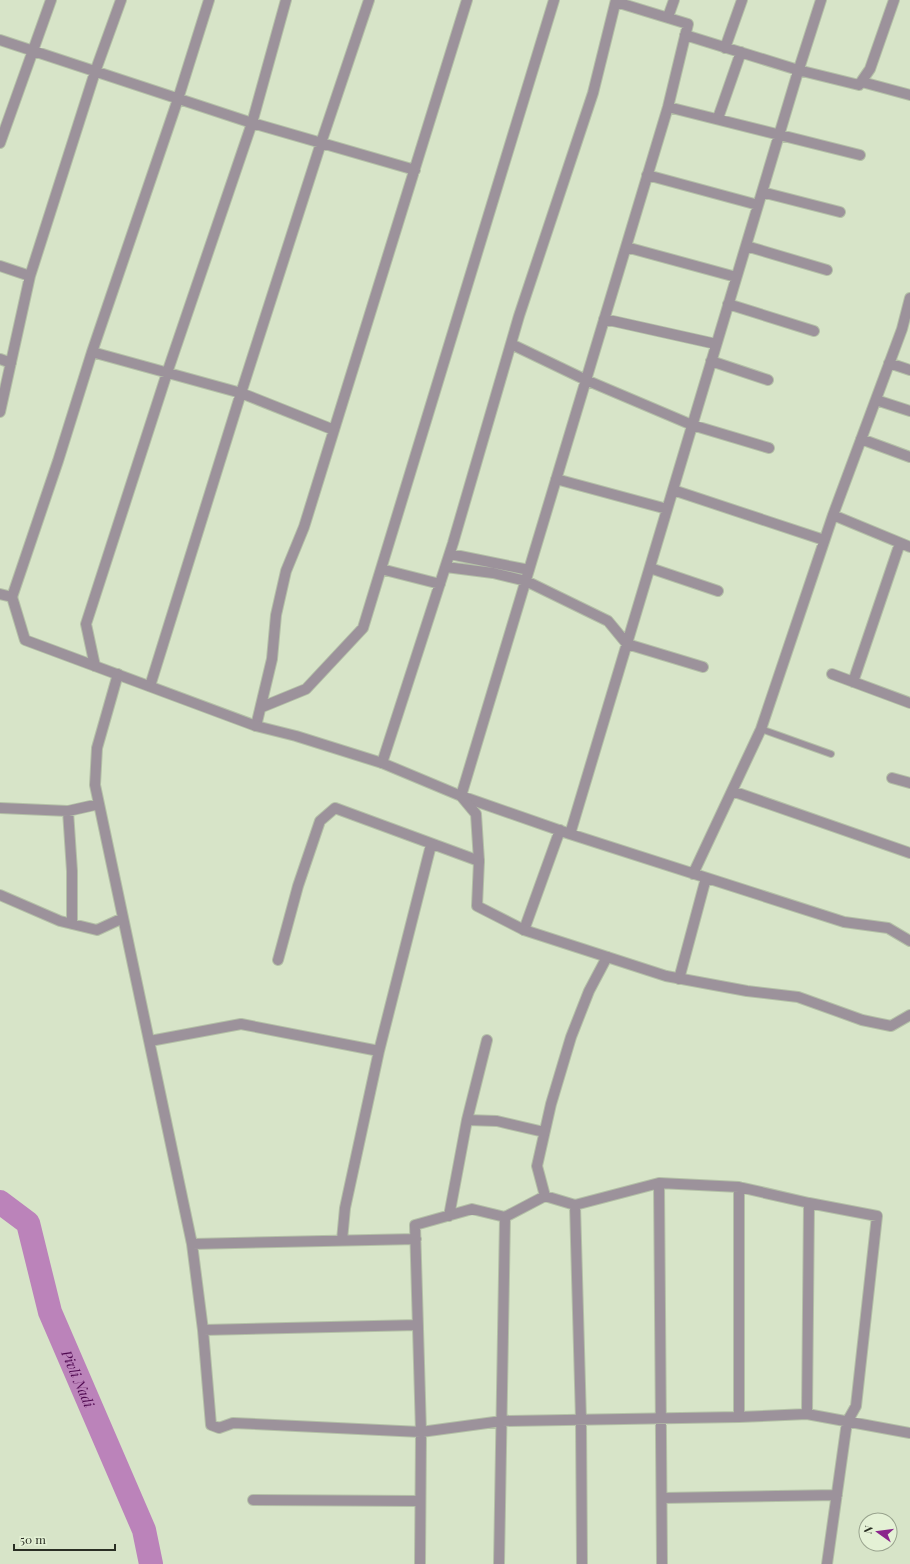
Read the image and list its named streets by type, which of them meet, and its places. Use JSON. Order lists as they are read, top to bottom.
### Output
{
  "water": ["Pivli Nadi"],
  "scale_bar": "50 m",
  "north": "left"
}
